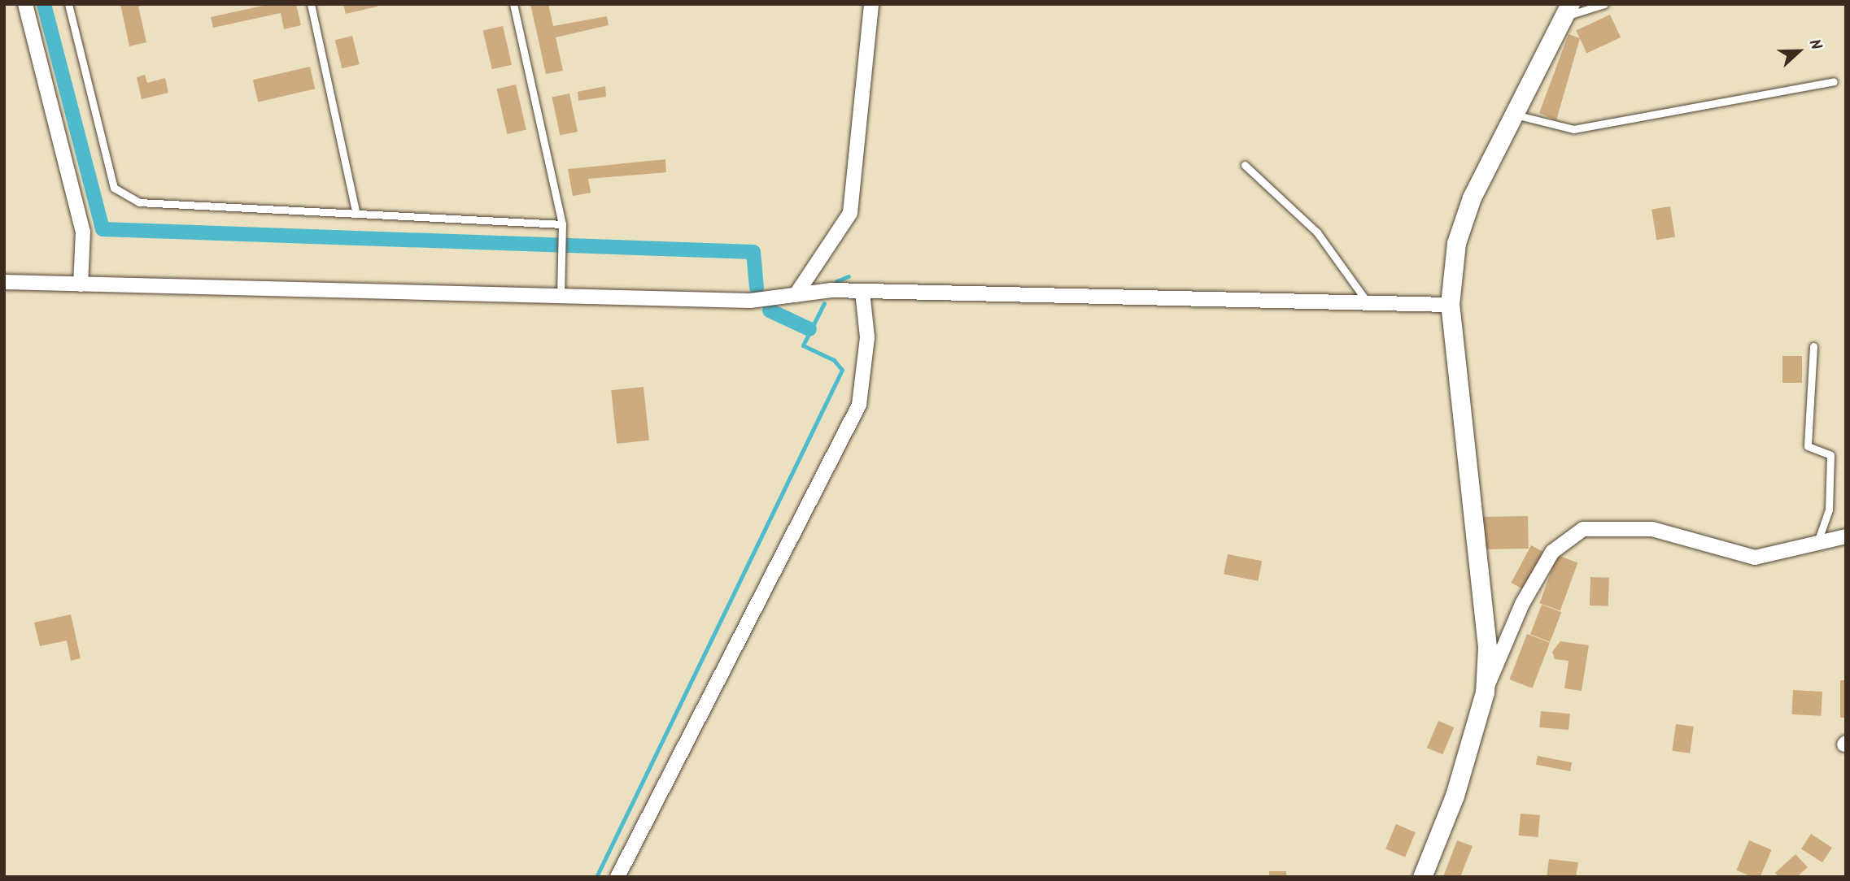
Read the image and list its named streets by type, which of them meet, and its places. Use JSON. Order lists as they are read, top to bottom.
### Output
{
  "north": "right"
}
